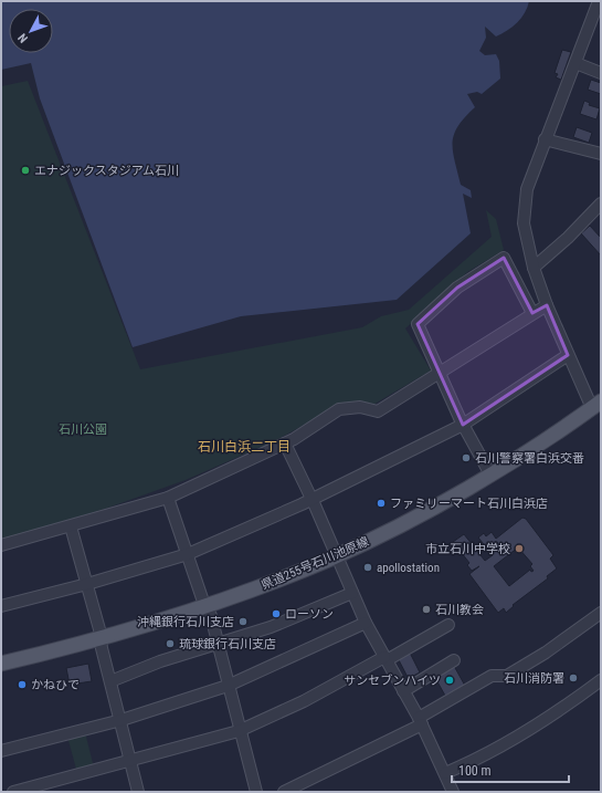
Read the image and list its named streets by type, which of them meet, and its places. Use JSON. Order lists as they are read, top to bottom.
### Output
{
  "streets": {
    "main road": ["県道255号石川池原線"]
  },
  "districts": ["石川白浜二丁目"],
  "parks": ["石川公園"],
  "places": [
    "エナジックスタジアム石川",
    "石川警察署白浜交番",
    "ファミリーマート石川白浜店",
    "市立石川中学校",
    "apollostation",
    "石川教会",
    "ローソン",
    "沖縄銀行石川支店",
    "琉球銀行石川支店",
    "石川消防署",
    "サンセブンハイツ",
    "かねひで"
  ],
  "scale_bar": "100 m",
  "north": "bottom left"
}
